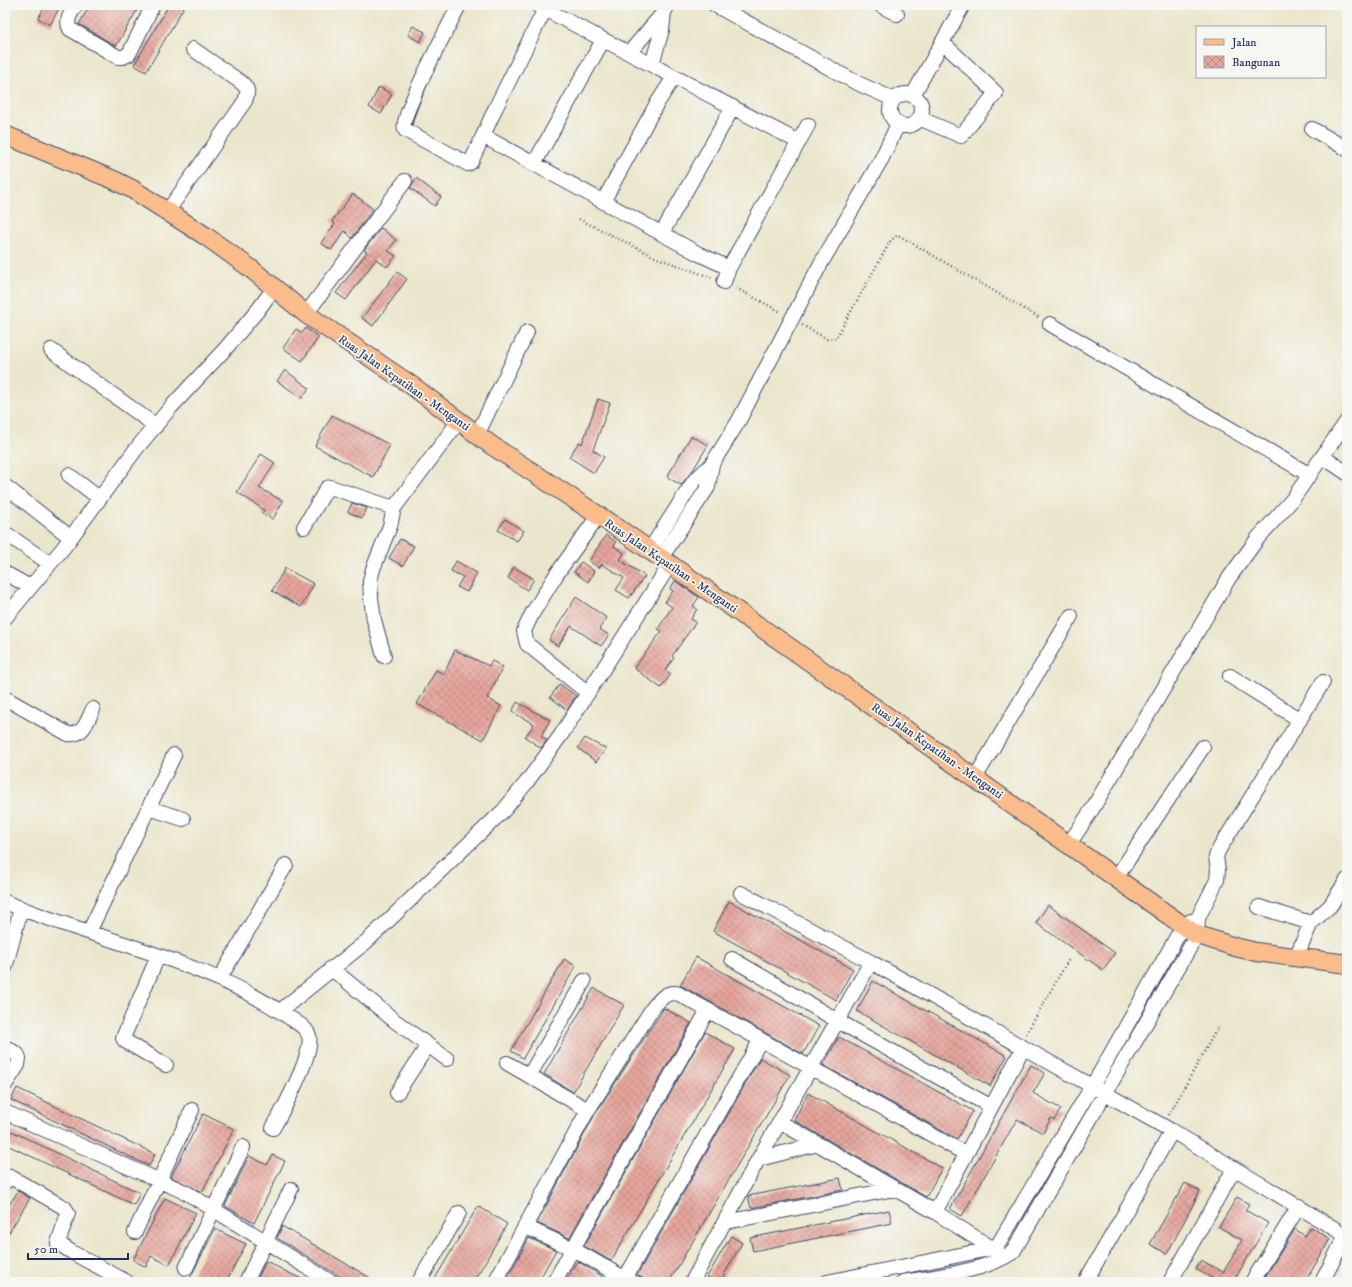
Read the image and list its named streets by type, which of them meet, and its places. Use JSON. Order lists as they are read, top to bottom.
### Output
{
  "streets": {
    "main road": ["Ruas Jalan Kepatihan - Menganti"]
  },
  "legend": ["Jalan", "Bangunan"],
  "scale_bar": "50 m"
}
